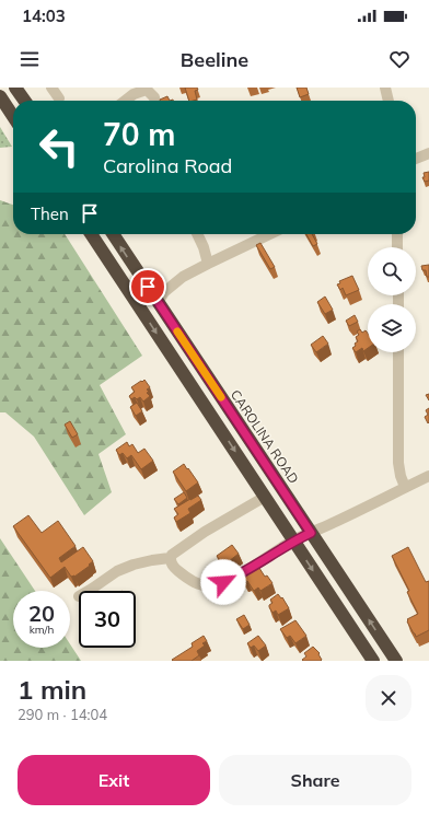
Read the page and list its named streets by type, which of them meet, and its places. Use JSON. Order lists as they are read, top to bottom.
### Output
{
  "streets": {
    "highway": ["CAROLINA ROAD"]
  },
  "page": {
    "status": "14:03",
    "header": "Beeline",
    "turn": ["70 m", "Carolina Road"],
    "then": "Then",
    "speed": "20 km/h",
    "limit": "30",
    "heading": ["1 min", "290 m · 14:04"],
    "buttons": ["Exit", "Share"]
  }
}
